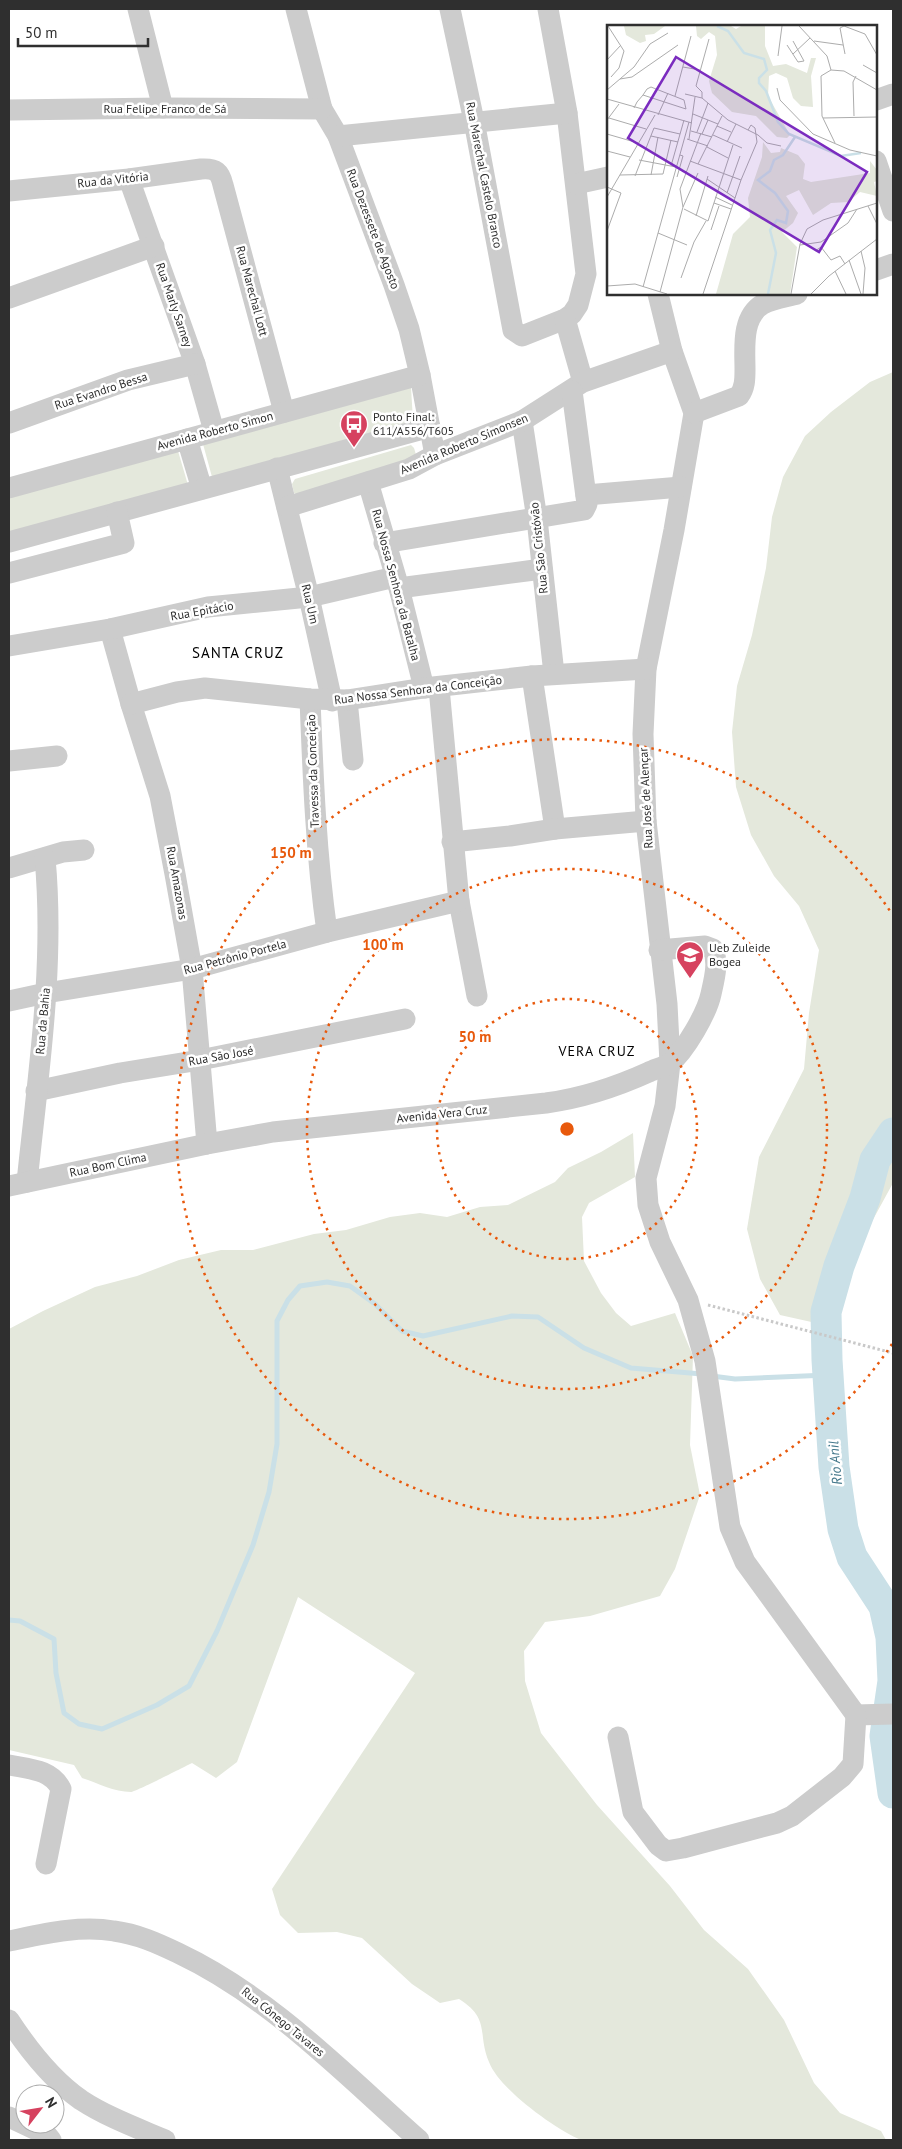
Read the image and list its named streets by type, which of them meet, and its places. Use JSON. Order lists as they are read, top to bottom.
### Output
{
  "streets": {
    "street": [
      "Rua Felipe Franco de Sá",
      "Rua Marechal Castelo Branco",
      "Rua da Vitória",
      "Rua Dezessete de Agosto",
      "Rua Marechal Lott",
      "Rua Marly Sarney",
      "Rua Evandro Bessa",
      "Avenida Roberto Simon",
      "Avenida Roberto Símonsen",
      "Rua São Cristóvão",
      "Rua Nossa Senhora da Batalha",
      "Rua Um",
      "Rua Epitácio",
      "Rua Nossa Senhora da Conceição",
      "Travessa da Conceição",
      "Rua José de Alençar",
      "Rua Amazonas",
      "Rua Petrônio Portela",
      "Rua da Bahia",
      "Rua São José",
      "Avenida Vera Cruz",
      "Rua Bom Clima",
      "Rua Cônego Tavares"
    ]
  },
  "crossings": [
    ["Rua Felipe Franco de Sá", "Rua Dezessete de Agosto"],
    ["Rua da Vitória", "Rua Marechal Lott"],
    ["Rua da Vitória", "Rua Marly Sarney"],
    ["Rua Dezessete de Agosto", "Avenida Roberto Simon"],
    ["Rua Dezessete de Agosto", "Avenida Roberto Símonsen"],
    ["Rua Marechal Lott", "Avenida Roberto Simon"],
    ["Rua Marly Sarney", "Rua Evandro Bessa"],
    ["Rua Marly Sarney", "Avenida Roberto Simon"],
    ["Avenida Roberto Símonsen", "Rua São Cristóvão"],
    ["Avenida Roberto Símonsen", "Rua Nossa Senhora da Batalha"],
    ["Avenida Roberto Símonsen", "Rua Um"],
    ["Avenida Roberto Símonsen", "Rua José de Alençar"],
    ["Rua São Cristóvão", "Rua Epitácio"],
    ["Rua São Cristóvão", "Rua Nossa Senhora da Conceição"],
    ["Rua Nossa Senhora da Batalha", "Rua Epitácio"],
    ["Rua Nossa Senhora da Batalha", "Rua Nossa Senhora da Conceição"],
    ["Rua Nossa Senhora da Batalha", "Rua Petrônio Portela"],
    ["Rua Um", "Rua Epitácio"],
    ["Rua Um", "Rua Nossa Senhora da Conceição"],
    ["Rua Epitácio", "Rua Amazonas"],
    ["Rua Nossa Senhora da Conceição", "Travessa da Conceição"],
    ["Rua Nossa Senhora da Conceição", "Rua José de Alençar"],
    ["Rua Nossa Senhora da Conceição", "Rua Amazonas"],
    ["Travessa da Conceição", "Rua Petrônio Portela"],
    ["Rua José de Alençar", "Avenida Vera Cruz"],
    ["Rua Amazonas", "Rua Petrônio Portela"],
    ["Rua Amazonas", "Rua São José"],
    ["Rua Amazonas", "Avenida Vera Cruz"],
    ["Rua Amazonas", "Rua Bom Clima"],
    ["Rua Petrônio Portela", "Rua da Bahia"],
    ["Rua da Bahia", "Rua São José"],
    ["Rua da Bahia", "Rua Bom Clima"],
    ["Avenida Vera Cruz", "Rua Bom Clima"]
  ],
  "districts": ["SANTA CRUZ", "VERA CRUZ"],
  "water": ["Rio Anil"],
  "places": {
    "bus stop": ["Ponto Final: 611/A556/T605"],
    "school or university": ["Ueb Zuleide Bogea"]
  },
  "scale_bar": "50 m",
  "north": "top right",
  "rings": ["150 m", "100 m", "50 m"]
}
